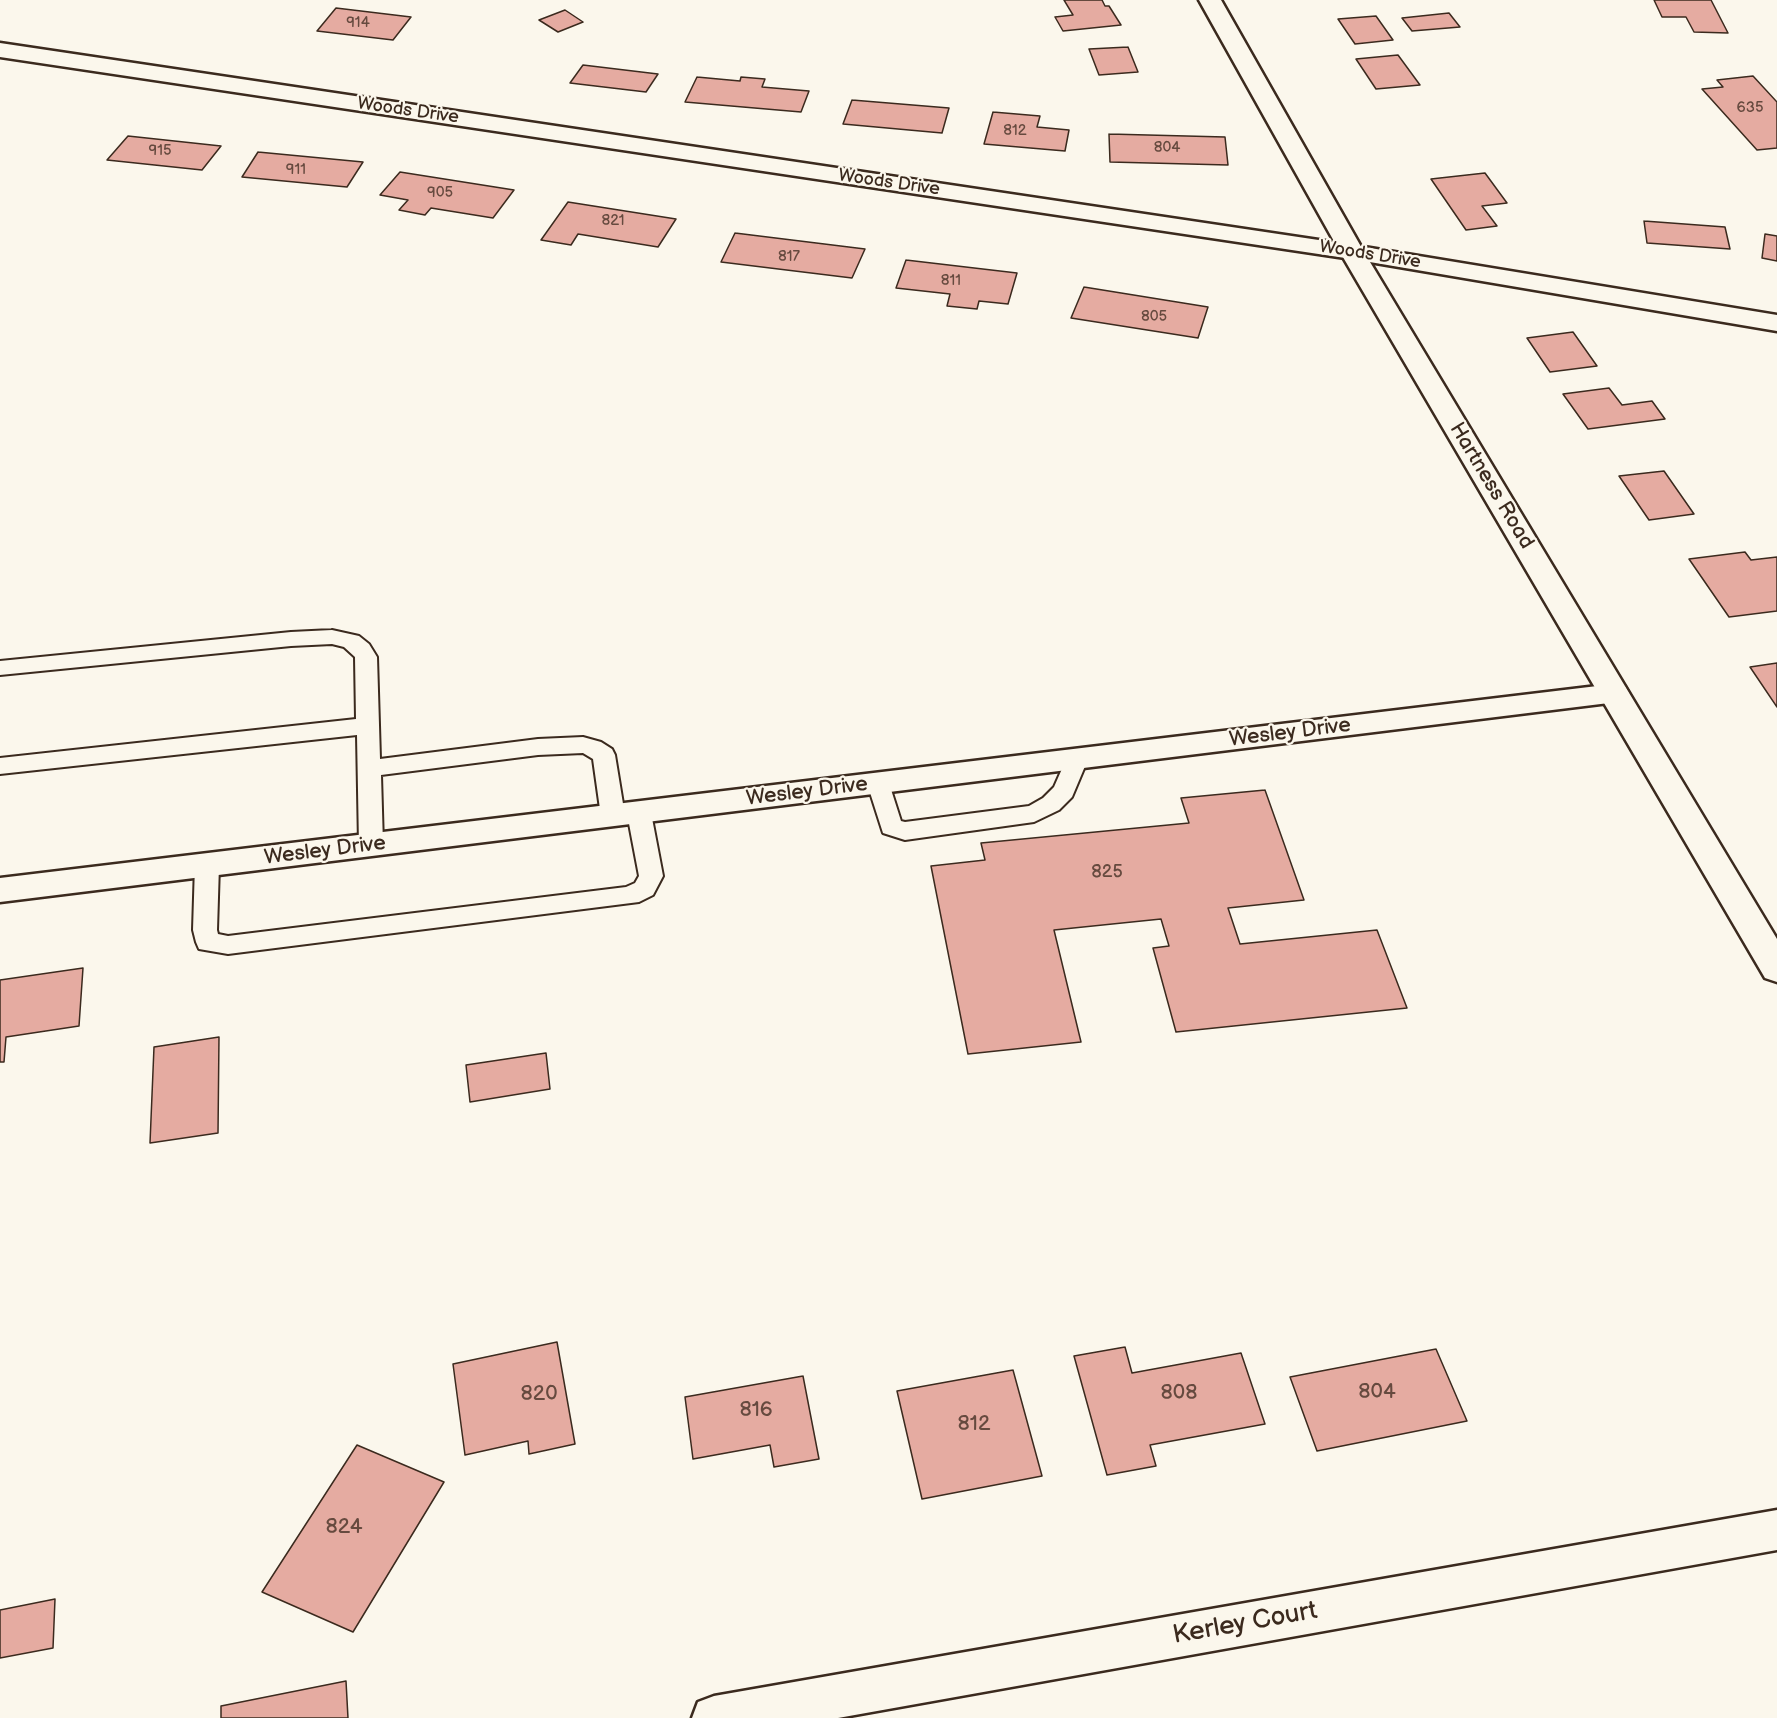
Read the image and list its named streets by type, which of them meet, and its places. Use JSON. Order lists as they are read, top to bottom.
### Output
{
  "streets": {
    "street": [
      "Woods Drive",
      "Hartness Road",
      "Wesley Drive",
      "Kerley Court"
    ]
  },
  "crossings": [
    ["Woods Drive", "Hartness Road"],
    ["Hartness Road", "Wesley Drive"]
  ],
  "house_numbers": [
    "914",
    "635",
    "812",
    "804",
    "915",
    "911",
    "905",
    "821",
    "817",
    "811",
    "805",
    "825",
    "804",
    "808",
    "820",
    "816",
    "812",
    "824"
  ]
}
